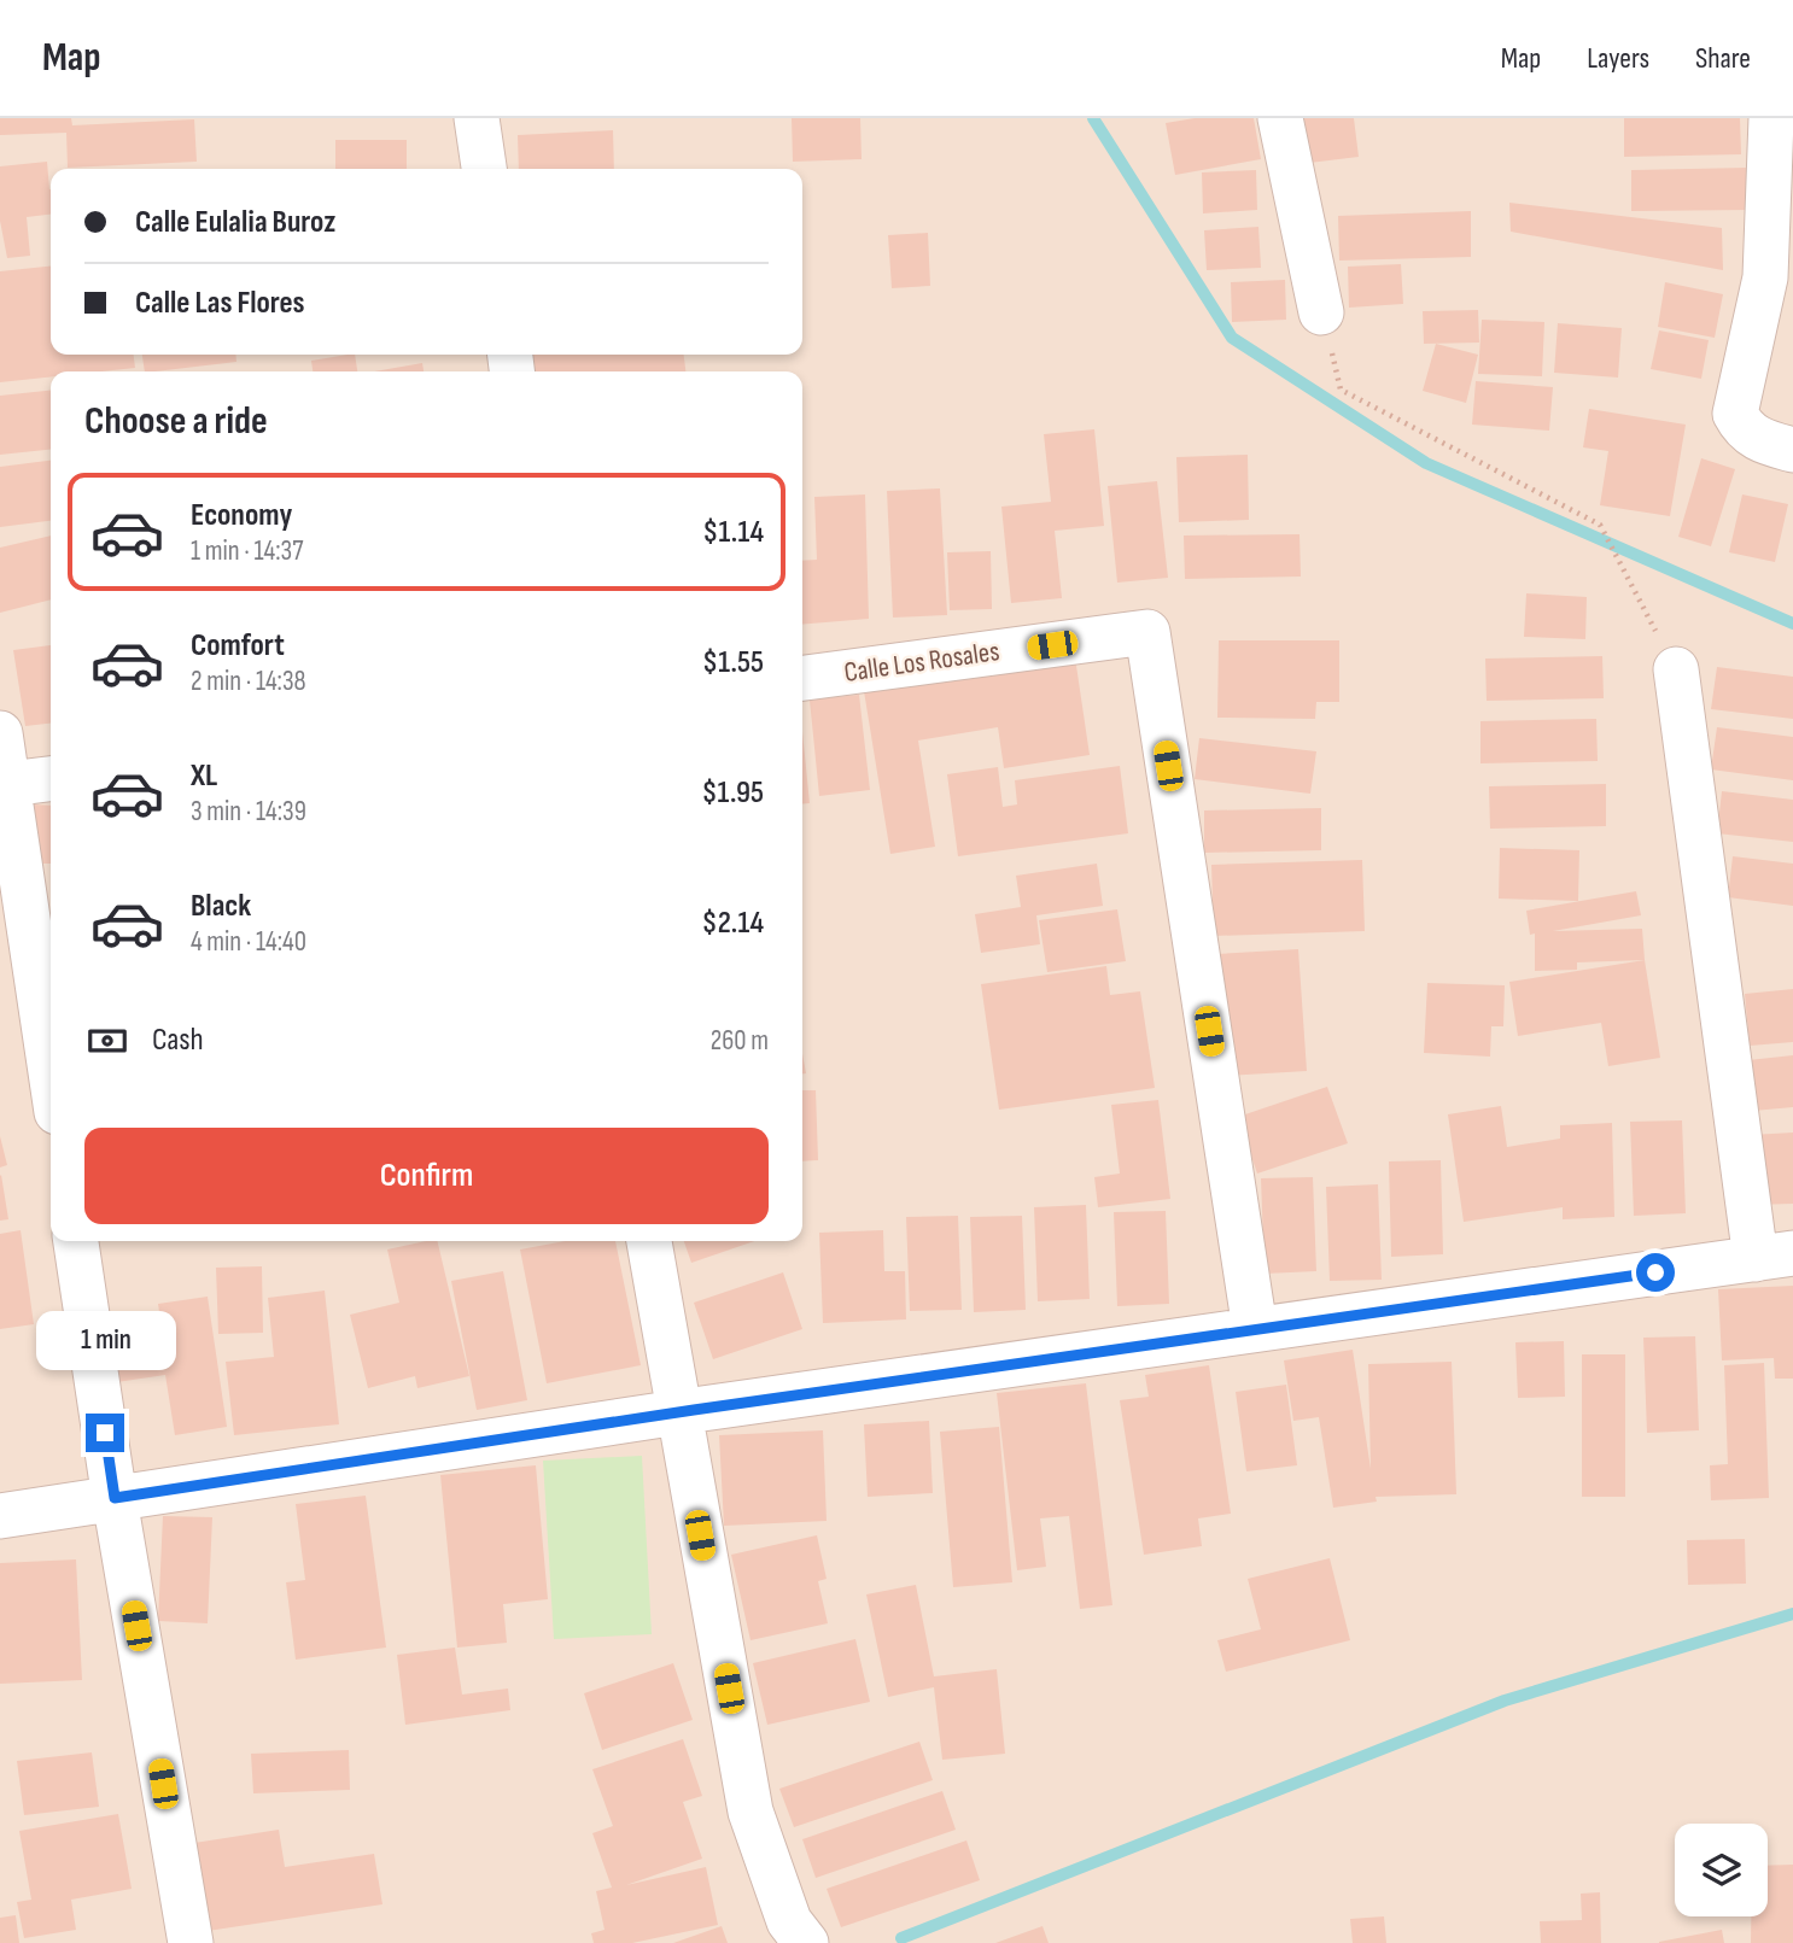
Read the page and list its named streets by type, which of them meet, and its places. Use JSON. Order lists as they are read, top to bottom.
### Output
{
  "streets": {
    "street": ["Calle Los Rosales"]
  },
  "page": {
    "header": "Map",
    "nav": ["Map", "Layers", "Share"],
    "banner": ["Calle Eulalia Buroz", "Calle Las Flores"],
    "heading": "Choose a ride",
    "list": [
      {
        "name": "Economy",
        "note": "1 min · 14:37",
        "value": "$1.14"
      },
      {
        "name": "Comfort",
        "note": "2 min · 14:38",
        "value": "$1.55"
      },
      {
        "name": "XL",
        "note": "3 min · 14:39",
        "value": "$1.95"
      },
      {
        "name": "Black",
        "note": "4 min · 14:40",
        "value": "$2.14"
      }
    ],
    "pay": ["Cash", "260 m"],
    "buttons": "Confirm",
    "bubble": "1 min"
  }
}
